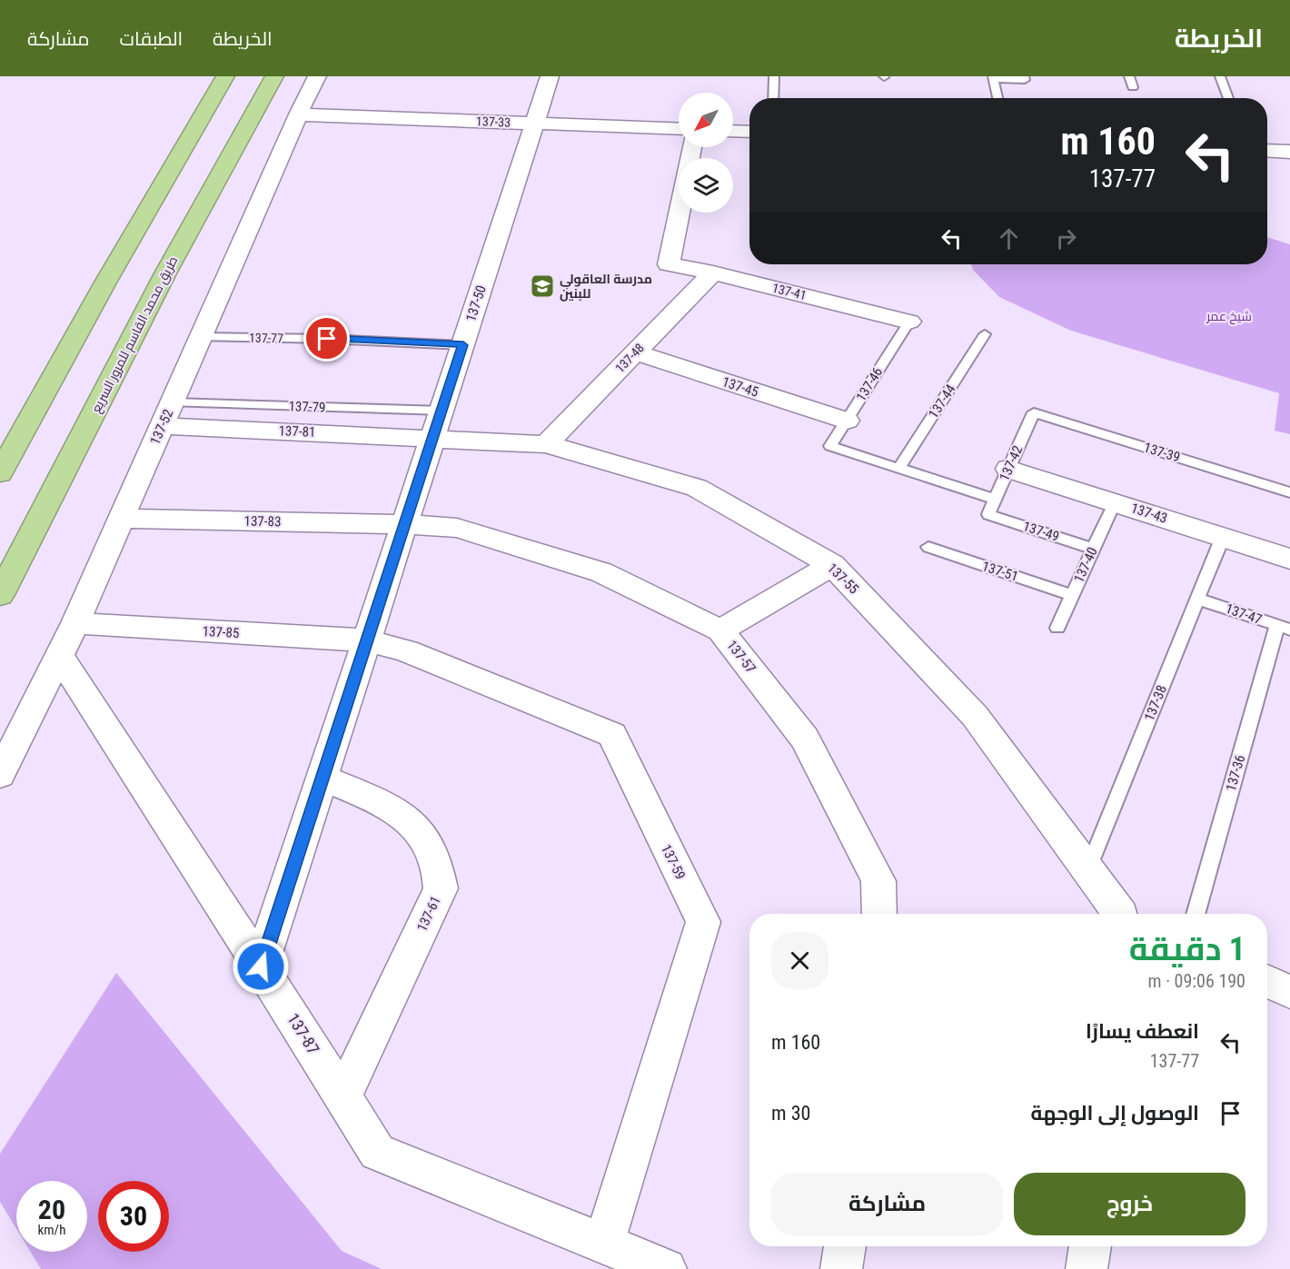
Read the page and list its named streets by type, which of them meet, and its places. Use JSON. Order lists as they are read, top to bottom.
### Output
{
  "streets": {
    "highway": ["طريق محمد القاسم للمرور السريع"],
    "street": [
      "137-33",
      "137-41",
      "137-50",
      "137-48",
      "137-45",
      "137-52",
      "137-81",
      "137-43",
      "137-83",
      "137-55",
      "137-85",
      "137-57",
      "137-59",
      "137-61",
      "137-87"
    ],
    "lane": [
      "137-77",
      "137-46",
      "137-44",
      "137-79",
      "137-39",
      "137-42",
      "137-49",
      "137-40",
      "137-51",
      "137-47",
      "137-38",
      "137-36"
    ]
  },
  "crossings": [
    ["137-33", "137-50"],
    ["137-33", "137-52"],
    ["137-41", "137-48"],
    ["137-41", "137-46"],
    ["137-50", "137-77"],
    ["137-50", "137-79"],
    ["137-50", "137-81"],
    ["137-50", "137-83"],
    ["137-50", "137-55"],
    ["137-50", "137-85"],
    ["137-50", "137-57"],
    ["137-50", "137-59"],
    ["137-50", "137-61"],
    ["137-50", "137-87"],
    ["137-77", "137-52"],
    ["137-48", "137-45"],
    ["137-48", "137-55"],
    ["137-46", "137-45"],
    ["137-46", "137-44"],
    ["137-79", "137-52"],
    ["137-79", "137-81"],
    ["137-79", "137-55"],
    ["137-52", "137-81"],
    ["137-52", "137-83"],
    ["137-52", "137-85"],
    ["137-52", "137-87"],
    ["137-81", "137-55"],
    ["137-39", "137-42"],
    ["137-42", "137-43"],
    ["137-42", "137-49"],
    ["137-43", "137-40"],
    ["137-43", "137-38"],
    ["137-83", "137-57"],
    ["137-49", "137-40"],
    ["137-40", "137-51"],
    ["137-55", "137-38"],
    ["137-47", "137-38"],
    ["137-47", "137-36"],
    ["137-85", "137-59"],
    ["137-59", "137-87"],
    ["137-61", "137-87"]
  ],
  "parks": ["شيخ عمر"],
  "places": {
    "school or university": ["مدرسة العاقولي للبنين"]
  },
  "north": "bottom left",
  "page": {
    "header": "الخريطة",
    "nav": ["الخريطة", "الطبقات", "مشاركة"],
    "turn": ["160 m", "137-77"],
    "heading": ["1 دقيقة", "190 m · 09:06"],
    "list": [
      {
        "name": "انعطف يسارًا",
        "note": "137-77",
        "value": "160 m"
      },
      {
        "name": "الوصول إلى الوجهة",
        "value": "30 m"
      }
    ],
    "buttons": ["خروج", "مشاركة"],
    "speed": "20 km/h",
    "limit": "30"
  }
}
